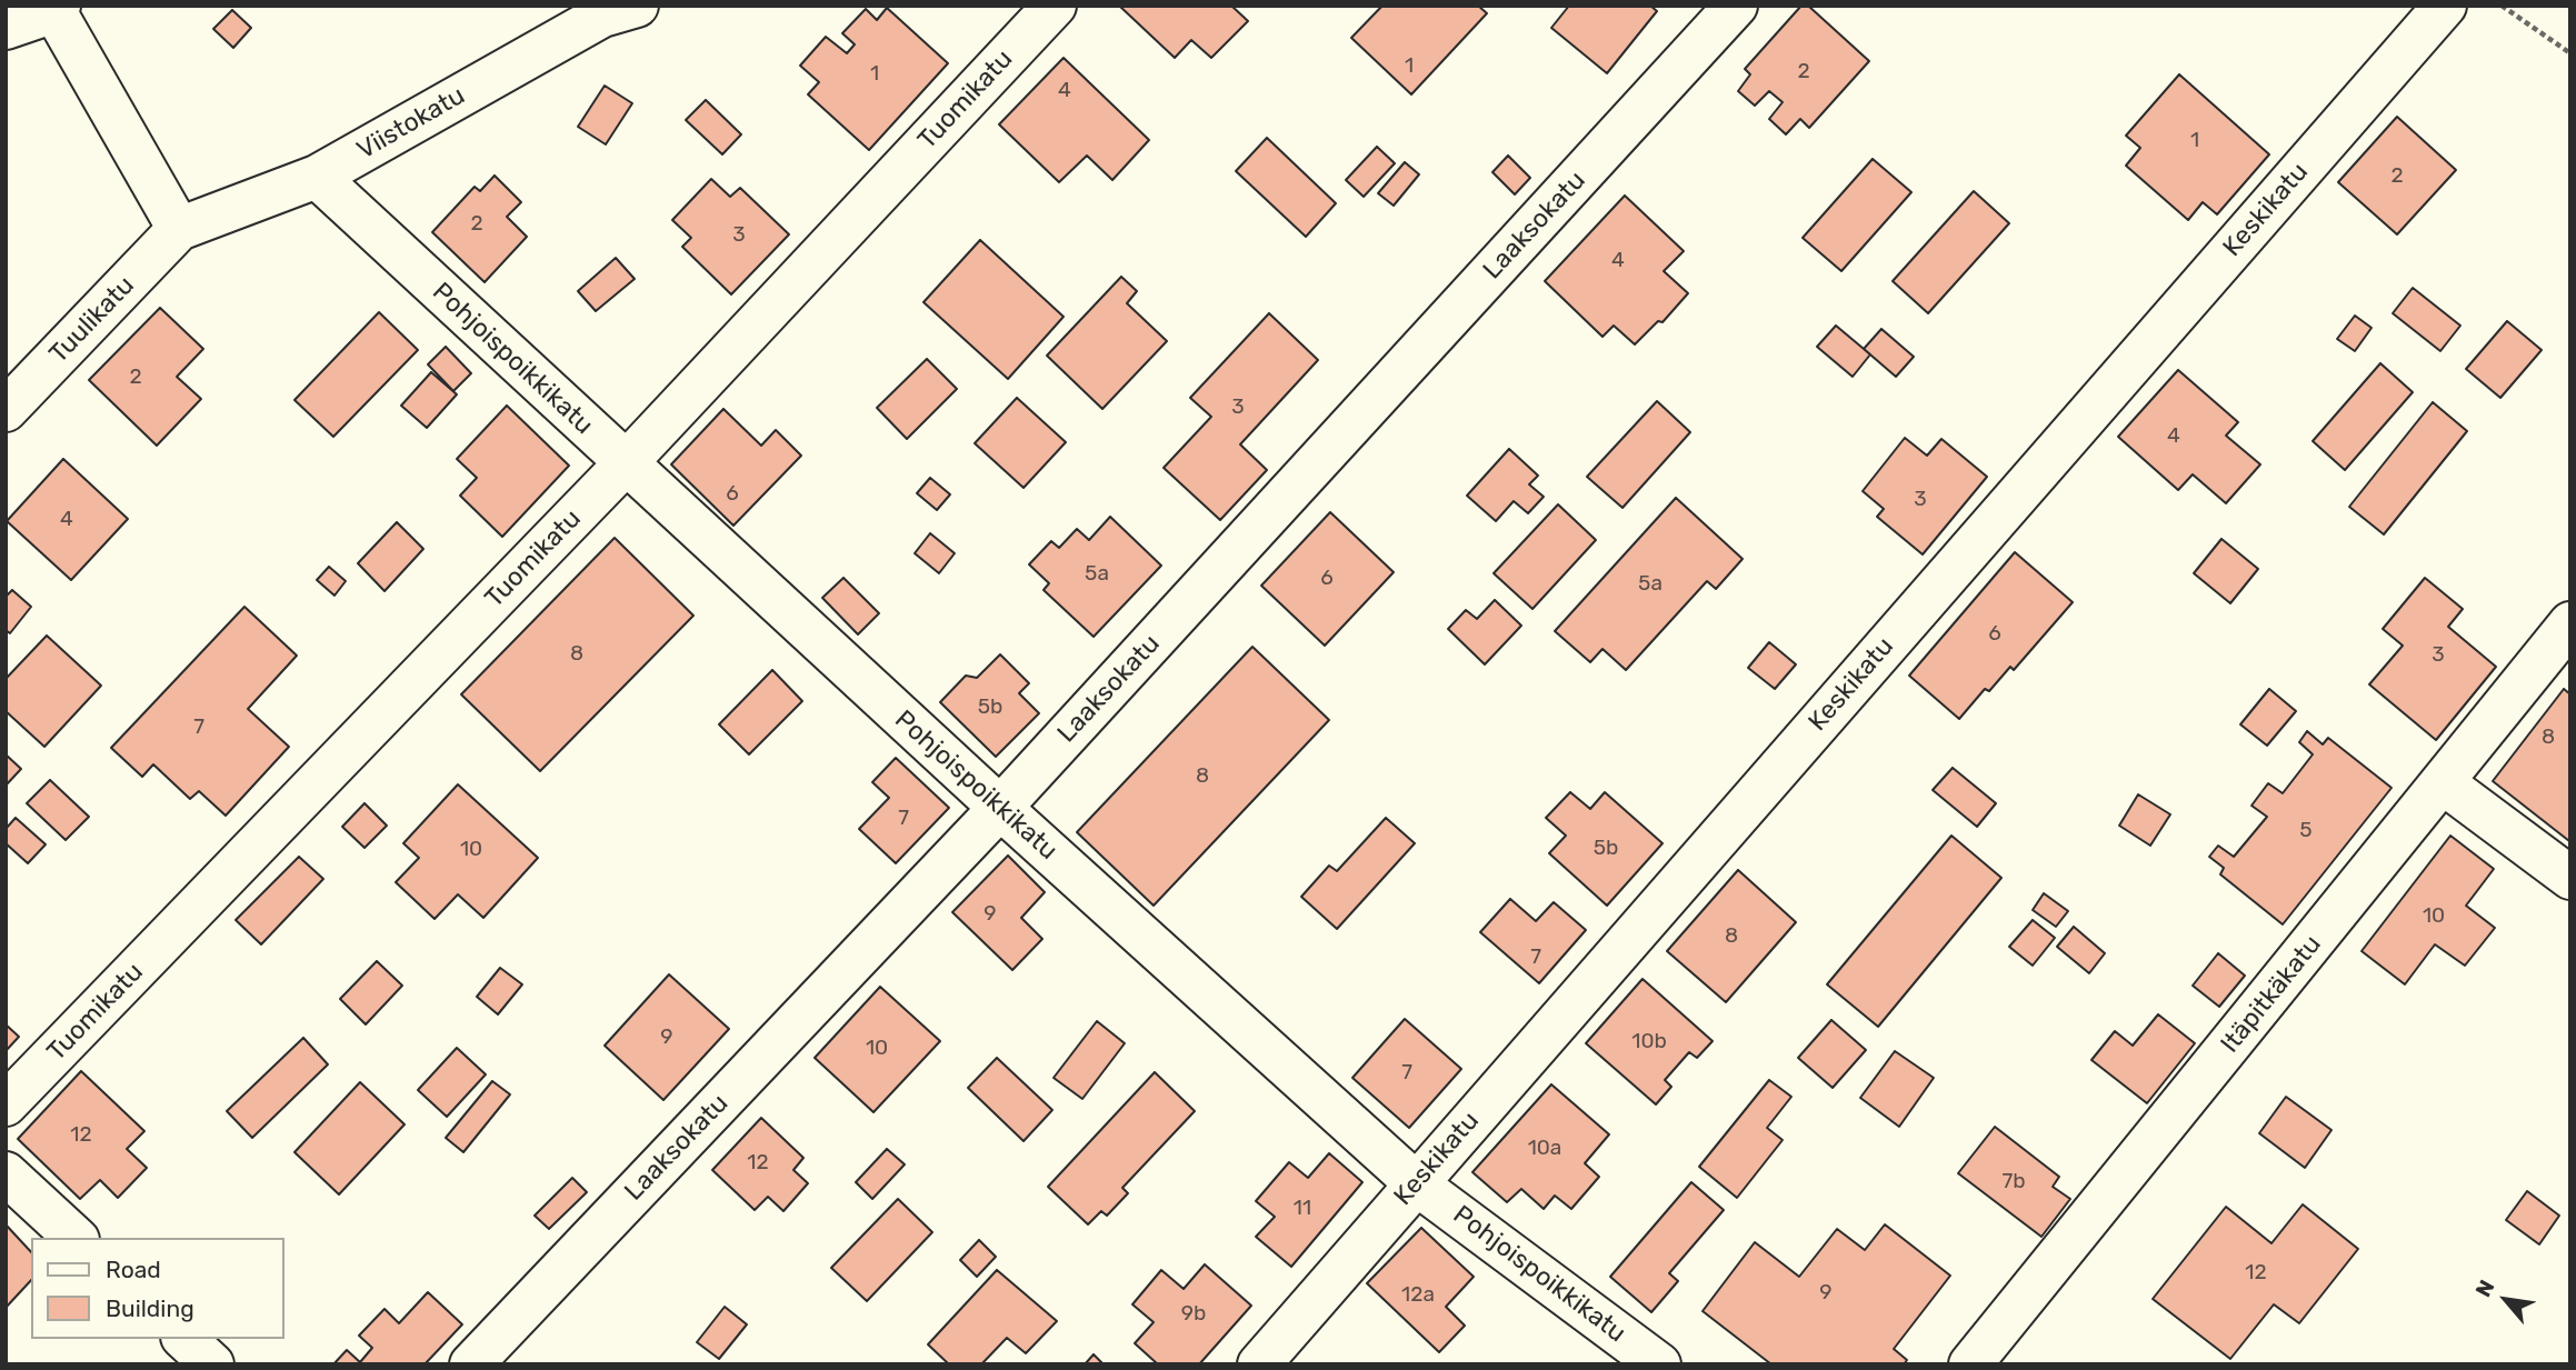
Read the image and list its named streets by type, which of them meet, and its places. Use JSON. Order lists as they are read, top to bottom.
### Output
{
  "streets": {
    "street": [
      "Tuomikatu",
      "Viistokatu",
      "Keskikatu",
      "Laaksokatu",
      "Tuulikatu",
      "Pohjoispoikkikatu",
      "Itäpitkäkatu"
    ]
  },
  "crossings": [
    ["Tuomikatu", "Pohjoispoikkikatu"],
    ["Viistokatu", "Tuulikatu"],
    ["Viistokatu", "Pohjoispoikkikatu"],
    ["Keskikatu", "Pohjoispoikkikatu"],
    ["Laaksokatu", "Pohjoispoikkikatu"]
  ],
  "house_numbers": [
    "1",
    "2",
    "1",
    "4",
    "1",
    "2",
    "2",
    "3",
    "4",
    "2",
    "3",
    "4",
    "6",
    "3",
    "4",
    "5a",
    "6",
    "5a",
    "6",
    "8",
    "3",
    "5b",
    "7",
    "8",
    "8",
    "7",
    "5",
    "5b",
    "10",
    "9",
    "10",
    "8",
    "7",
    "9",
    "10b",
    "10",
    "7",
    "12",
    "10a",
    "12",
    "7b",
    "11",
    "12",
    "9",
    "12a",
    "9b"
  ],
  "legend": ["Road", "Building"],
  "north": "top left"
}
